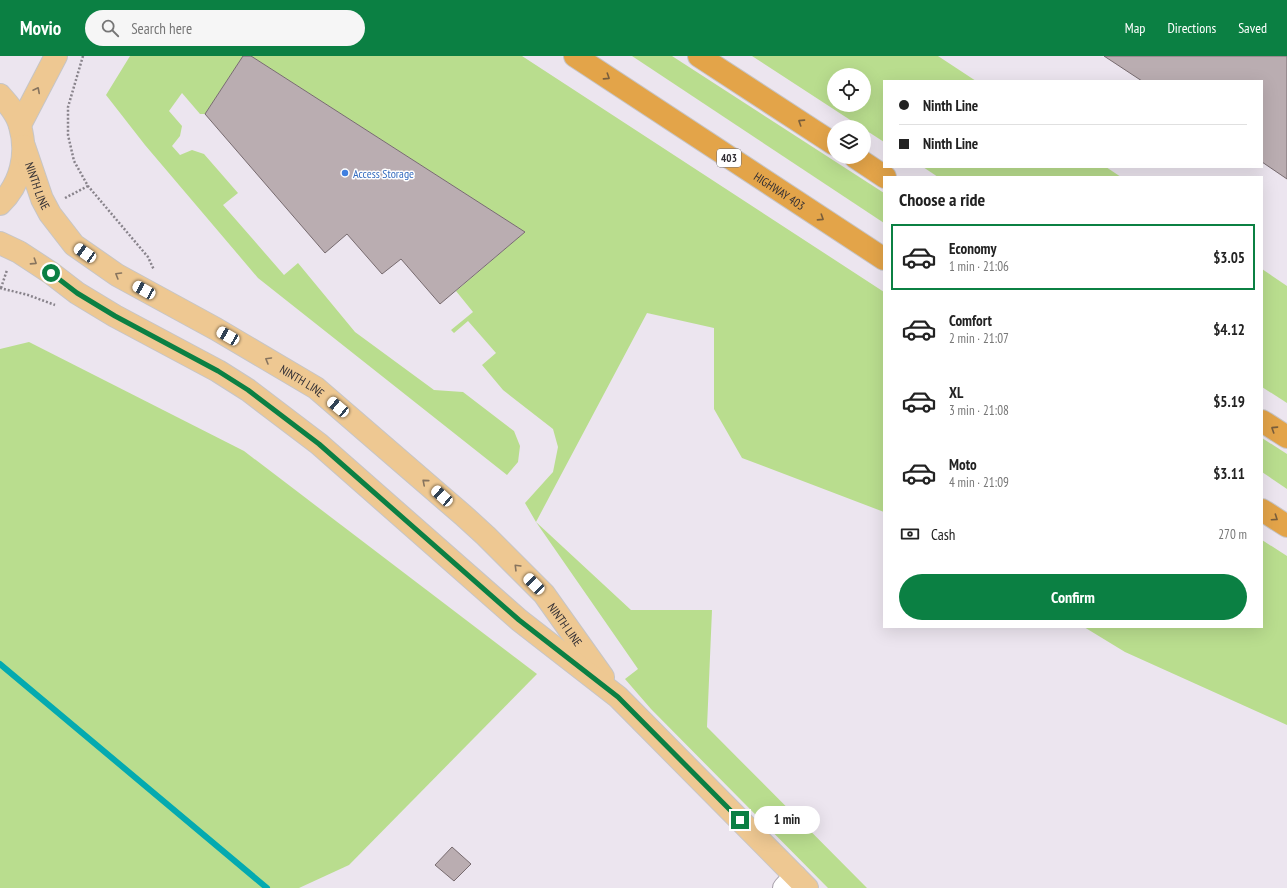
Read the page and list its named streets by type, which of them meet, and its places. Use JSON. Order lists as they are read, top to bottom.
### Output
{
  "streets": {
    "highway": ["403", "HIGHWAY 403"],
    "main road": ["NINTH LINE"]
  },
  "places": ["Access Storage"],
  "page": {
    "header": "Movio",
    "search": "Search here",
    "nav": ["Map", "Directions", "Saved"],
    "banner": ["Ninth Line", "Ninth Line"],
    "heading": "Choose a ride",
    "list": [
      {
        "name": "Economy",
        "note": "1 min · 21:06",
        "value": "$3.05"
      },
      {
        "name": "Comfort",
        "note": "2 min · 21:07",
        "value": "$4.12"
      },
      {
        "name": "XL",
        "note": "3 min · 21:08",
        "value": "$5.19"
      },
      {
        "name": "Moto",
        "note": "4 min · 21:09",
        "value": "$3.11"
      }
    ],
    "pay": ["Cash", "270 m"],
    "buttons": "Confirm",
    "bubble": "1 min"
  }
}
